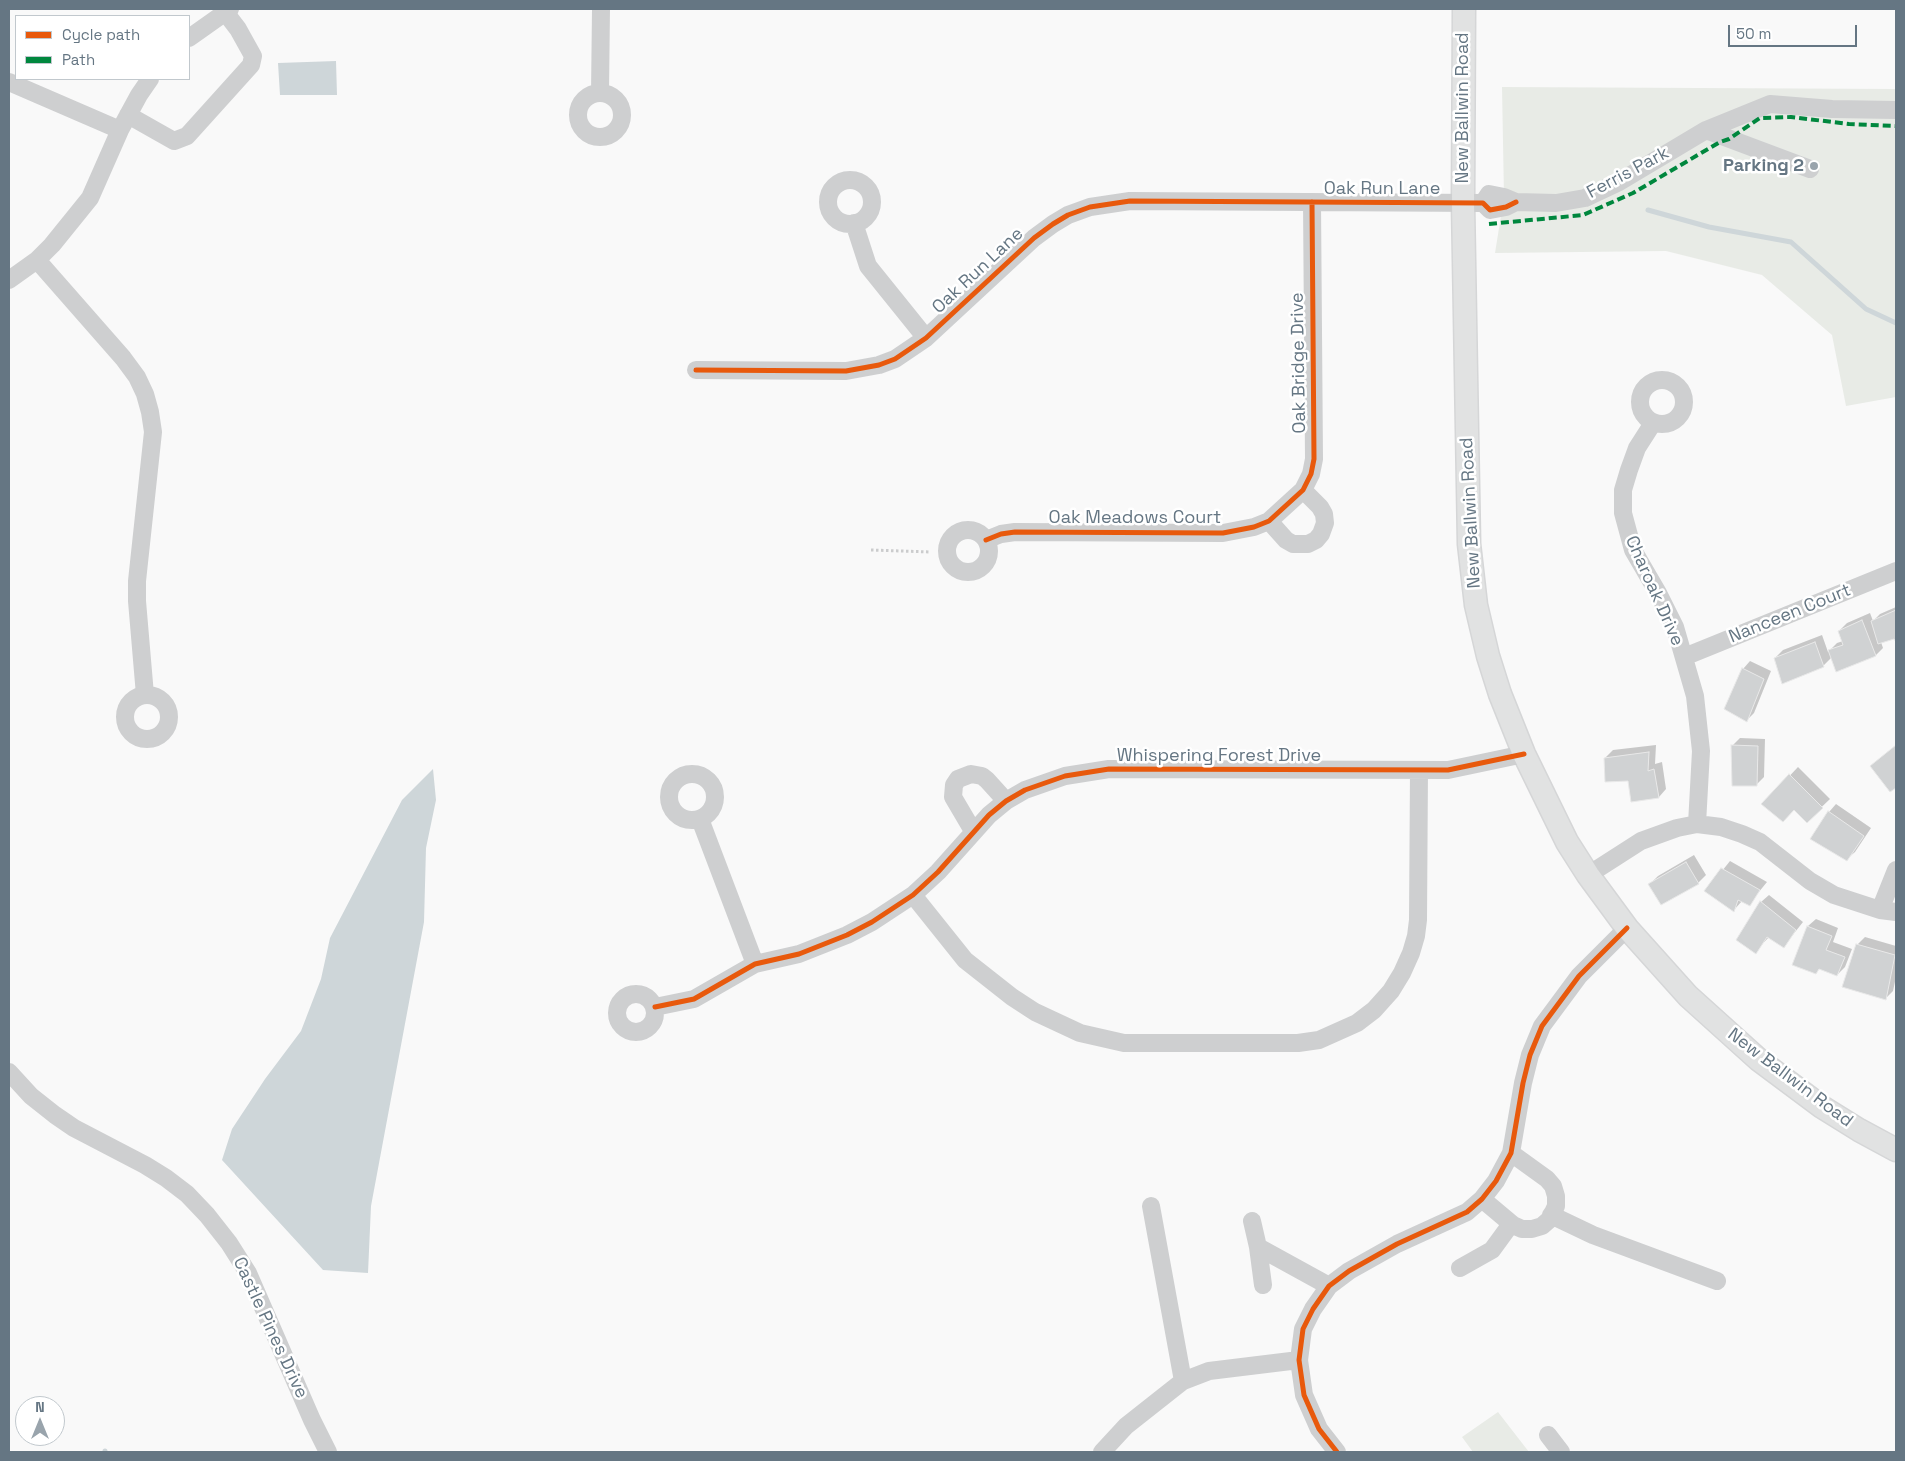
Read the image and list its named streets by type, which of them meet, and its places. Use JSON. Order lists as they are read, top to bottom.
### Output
{
  "streets": {
    "main road": ["New Ballwin Road"],
    "street": [
      "Ferris Park",
      "Oak Run Lane",
      "Oak Bridge Drive",
      "Oak Meadows Court",
      "Charoak Drive",
      "Nanceen Court",
      "Whispering Forest Drive",
      "Castle Pines Drive"
    ]
  },
  "crossings": [
    ["New Ballwin Road", "Ferris Park"],
    ["New Ballwin Road", "Oak Run Lane"],
    ["New Ballwin Road", "Whispering Forest Drive"],
    ["Ferris Park", "Oak Run Lane"],
    ["Oak Run Lane", "Oak Bridge Drive"],
    ["Oak Bridge Drive", "Oak Meadows Court"],
    ["Charoak Drive", "Nanceen Court"]
  ],
  "places": ["Parking 2"],
  "legend": ["Cycle path", "Path"],
  "scale_bar": "50 m",
  "north": "top"
}
